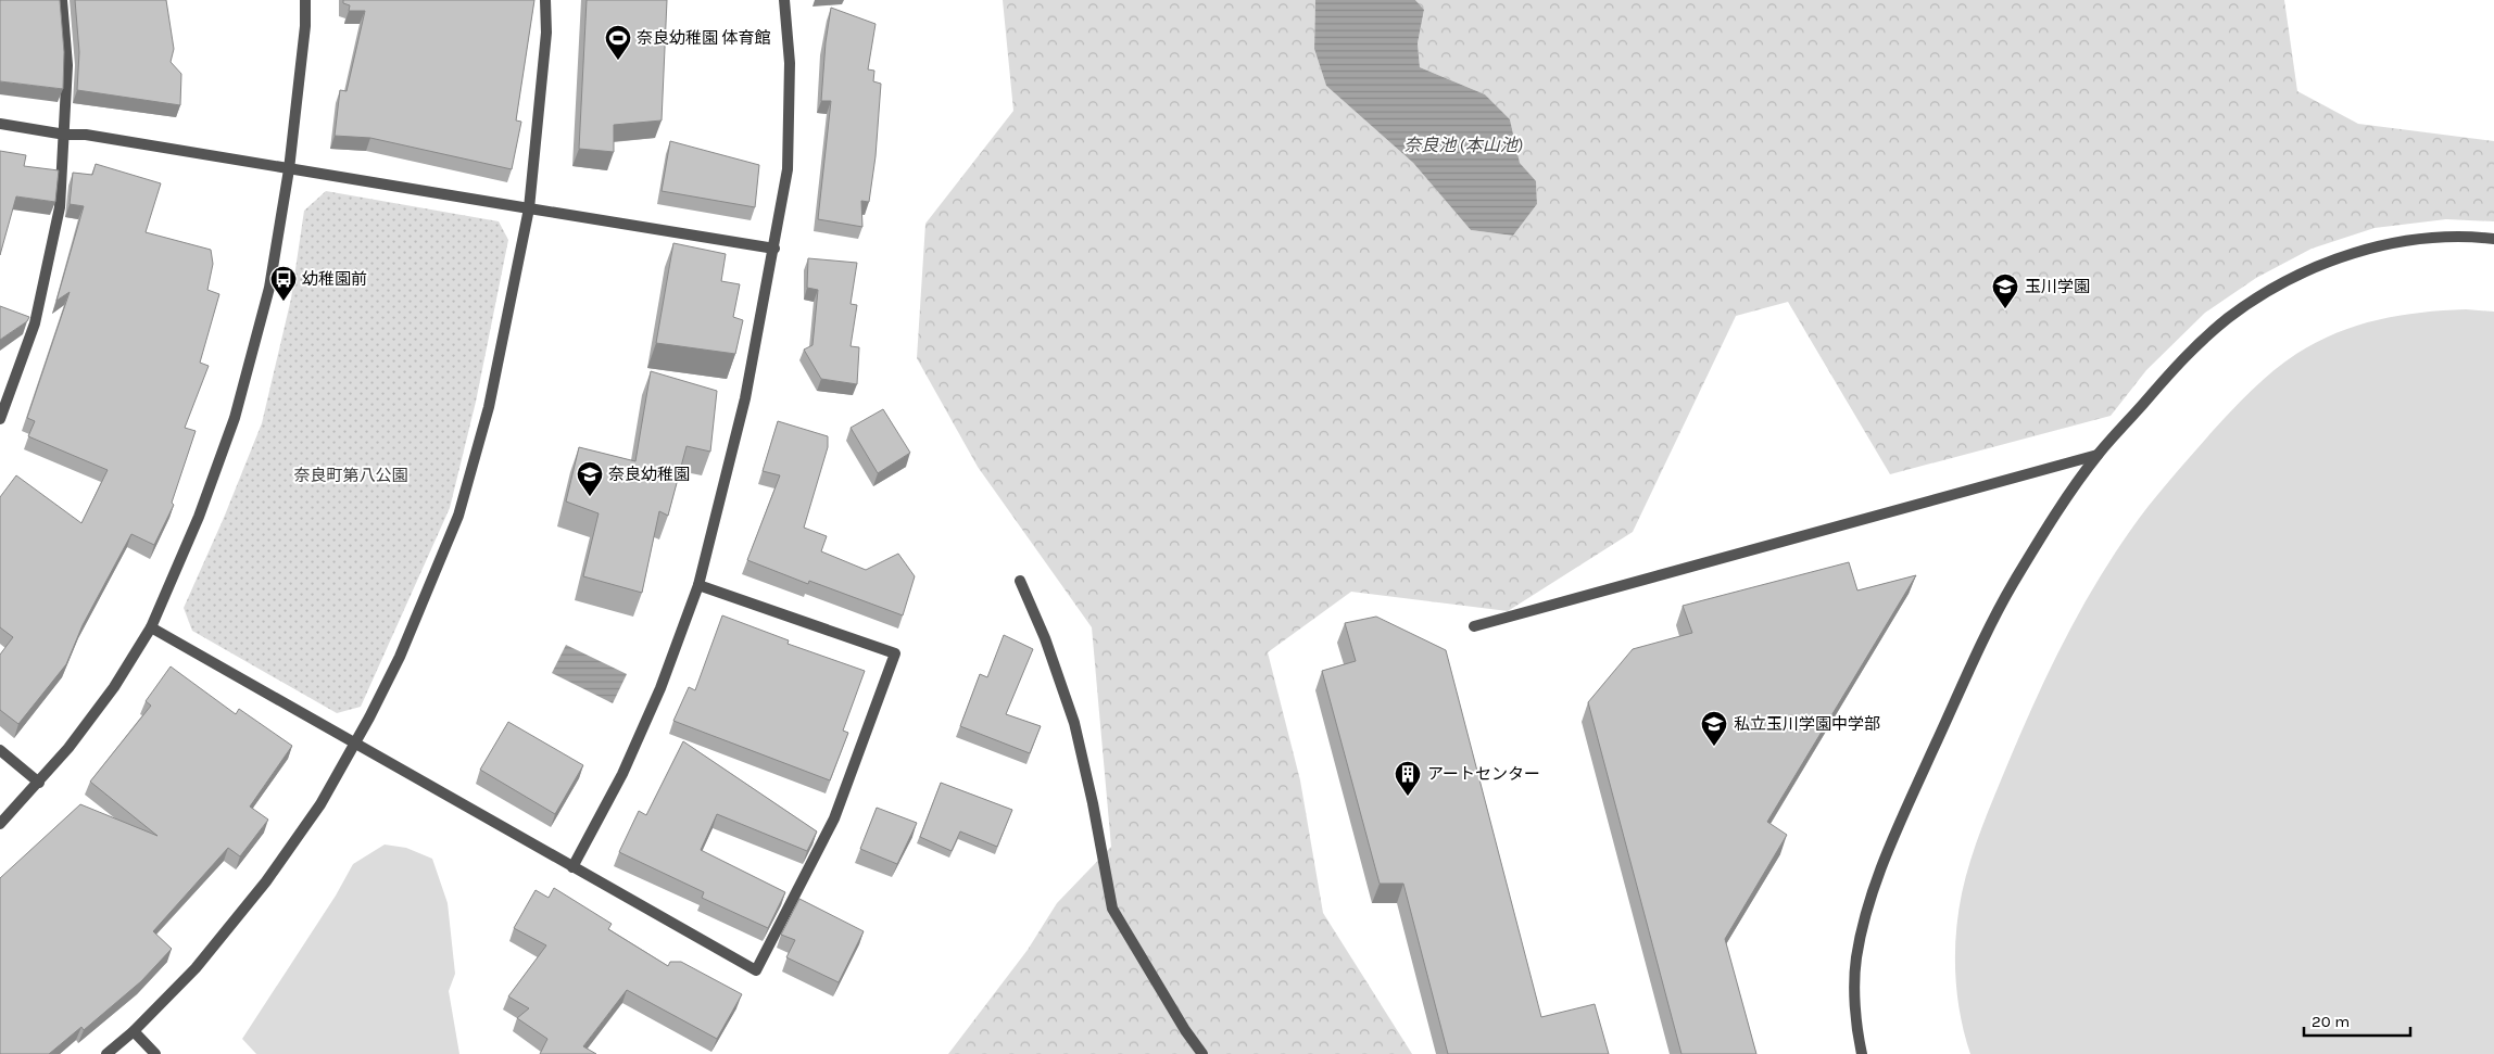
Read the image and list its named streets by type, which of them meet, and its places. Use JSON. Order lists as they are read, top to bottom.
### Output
{
  "water": ["奈良池 (本山池)"],
  "parks": ["奈良町第八公園"],
  "places": {
    "sports": ["奈良幼稚園 体育館"],
    "bus stop": ["幼稚園前"],
    "school or university": ["玉川学園", "奈良幼稚園", "私立玉川学園中学部"],
    "building": ["アートセンター"]
  },
  "scale_bar": "20 m"
}
